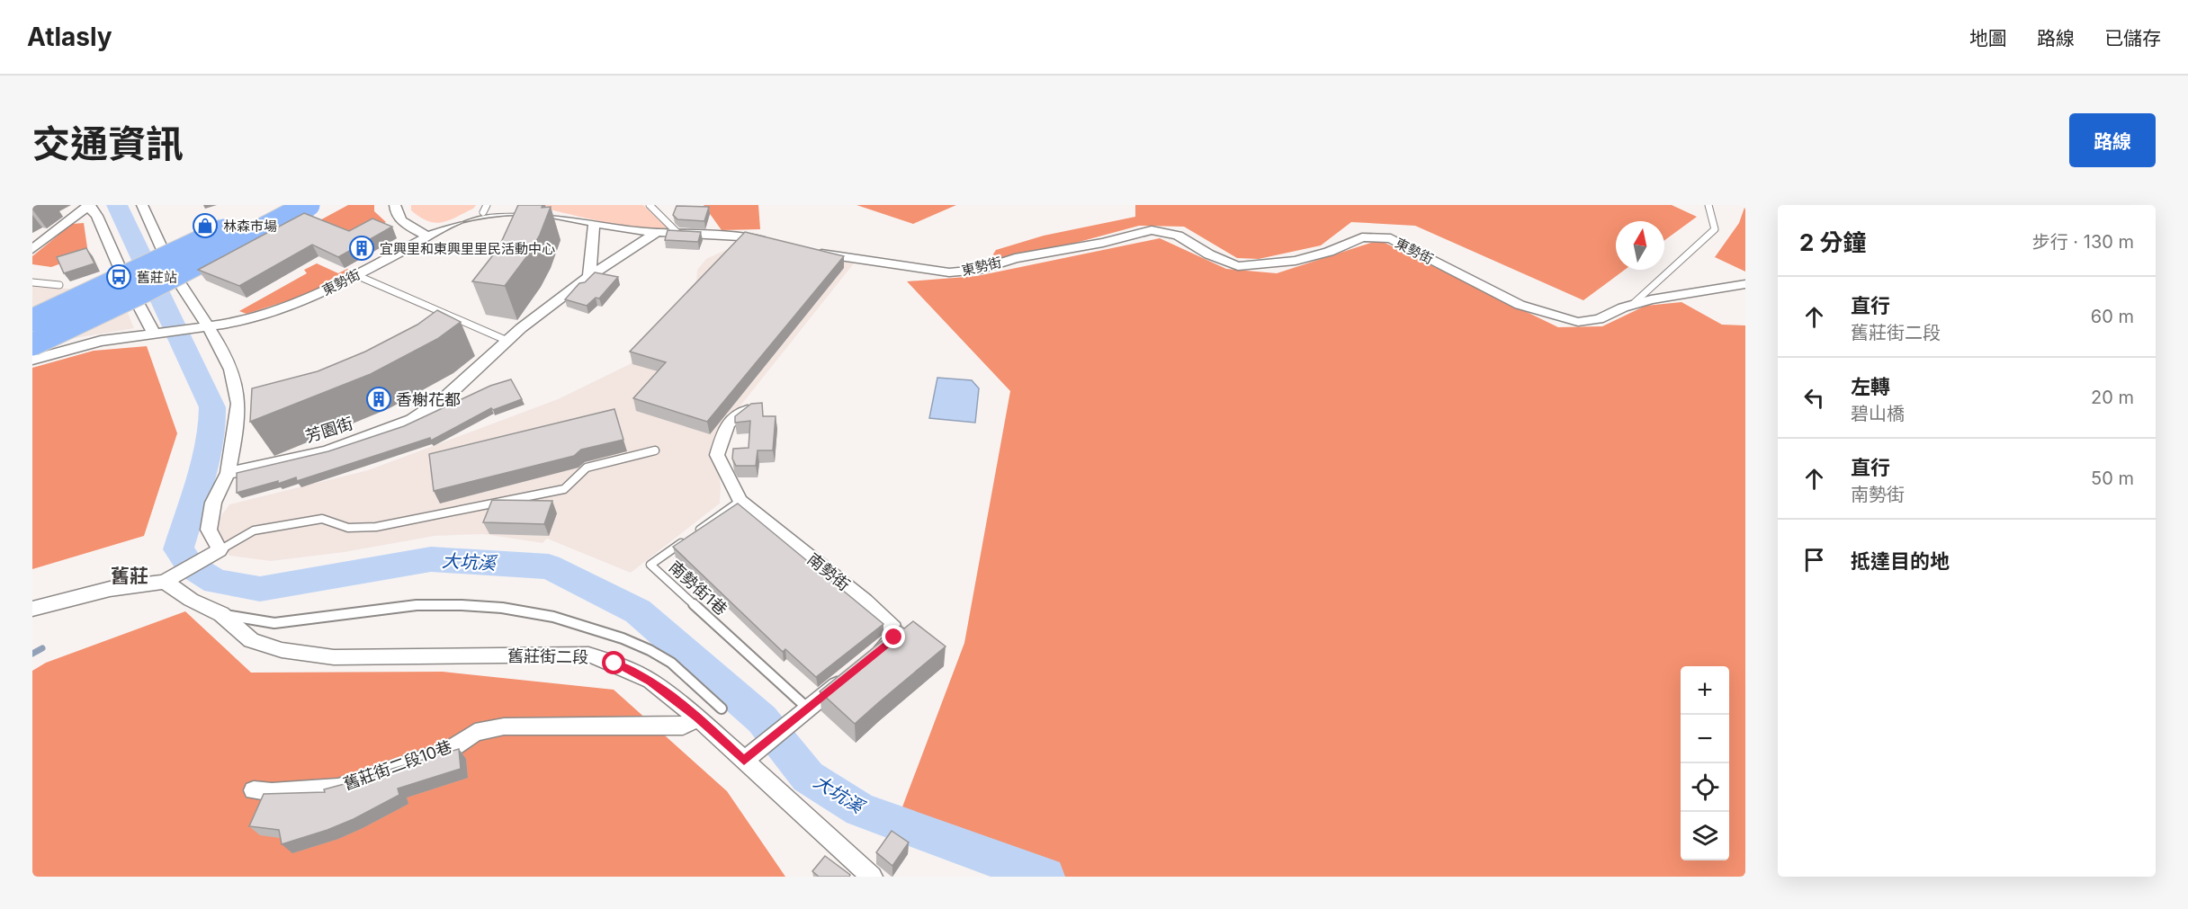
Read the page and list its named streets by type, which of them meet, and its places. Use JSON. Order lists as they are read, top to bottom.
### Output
{
  "streets": {
    "street": [
      "東勢街",
      "芳園街",
      "南勢街",
      "舊莊街二段",
      "舊莊街二段10巷"
    ],
    "lane": ["南勢街1巷"]
  },
  "crossings": [
    ["東勢街", "芳園街"],
    ["南勢街", "南勢街1巷"],
    ["舊莊街二段", "舊莊街二段10巷"]
  ],
  "districts": ["舊莊"],
  "water": ["大坑溪"],
  "places": {
    "shop": ["林森市場"],
    "building": ["宜興里和東興里里民活動中心", "香榭花都"],
    "bus stop": ["舊莊站"]
  },
  "north": "top",
  "page": {
    "header": "Atlasly",
    "nav": ["地圖", "路線", "已儲存"],
    "title": "交通資訊",
    "buttons": "路線",
    "heading": ["2 分鐘", "步行 · 130 m"],
    "list": [
      ["直行", "舊莊街二段", "60 m"],
      ["左轉", "碧山橋", "20 m"],
      ["直行", "南勢街", "50 m"],
      "抵達目的地"
    ],
    "map_buttons": ["+", "−"]
  }
}
